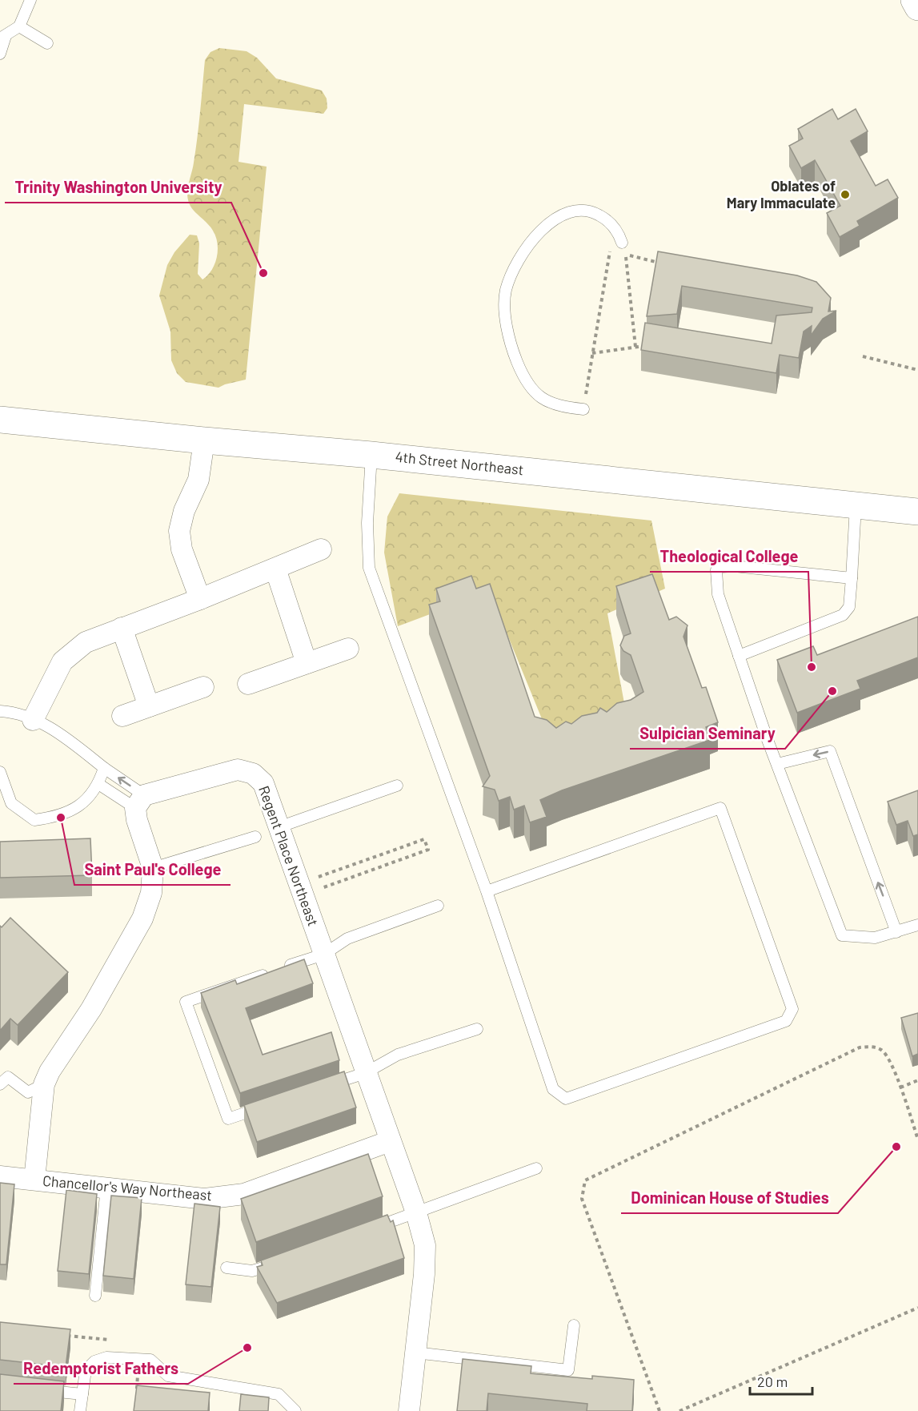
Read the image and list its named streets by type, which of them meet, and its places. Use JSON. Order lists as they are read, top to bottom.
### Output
{
  "streets": {
    "street": ["4th Street Northeast", "Regent Place Northeast", "Chancellor's Way Northeast"]
  },
  "crossings": [
    ["Regent Place Northeast", "Chancellor's Way Northeast"]
  ],
  "places": [
    "Oblates of Mary Immaculate",
    "Trinity Washington University",
    "Theological College",
    "Sulpician Seminary",
    "Saint Paul's College",
    "Dominican House of Studies",
    "Redemptorist Fathers"
  ],
  "scale_bar": "20 m"
}
